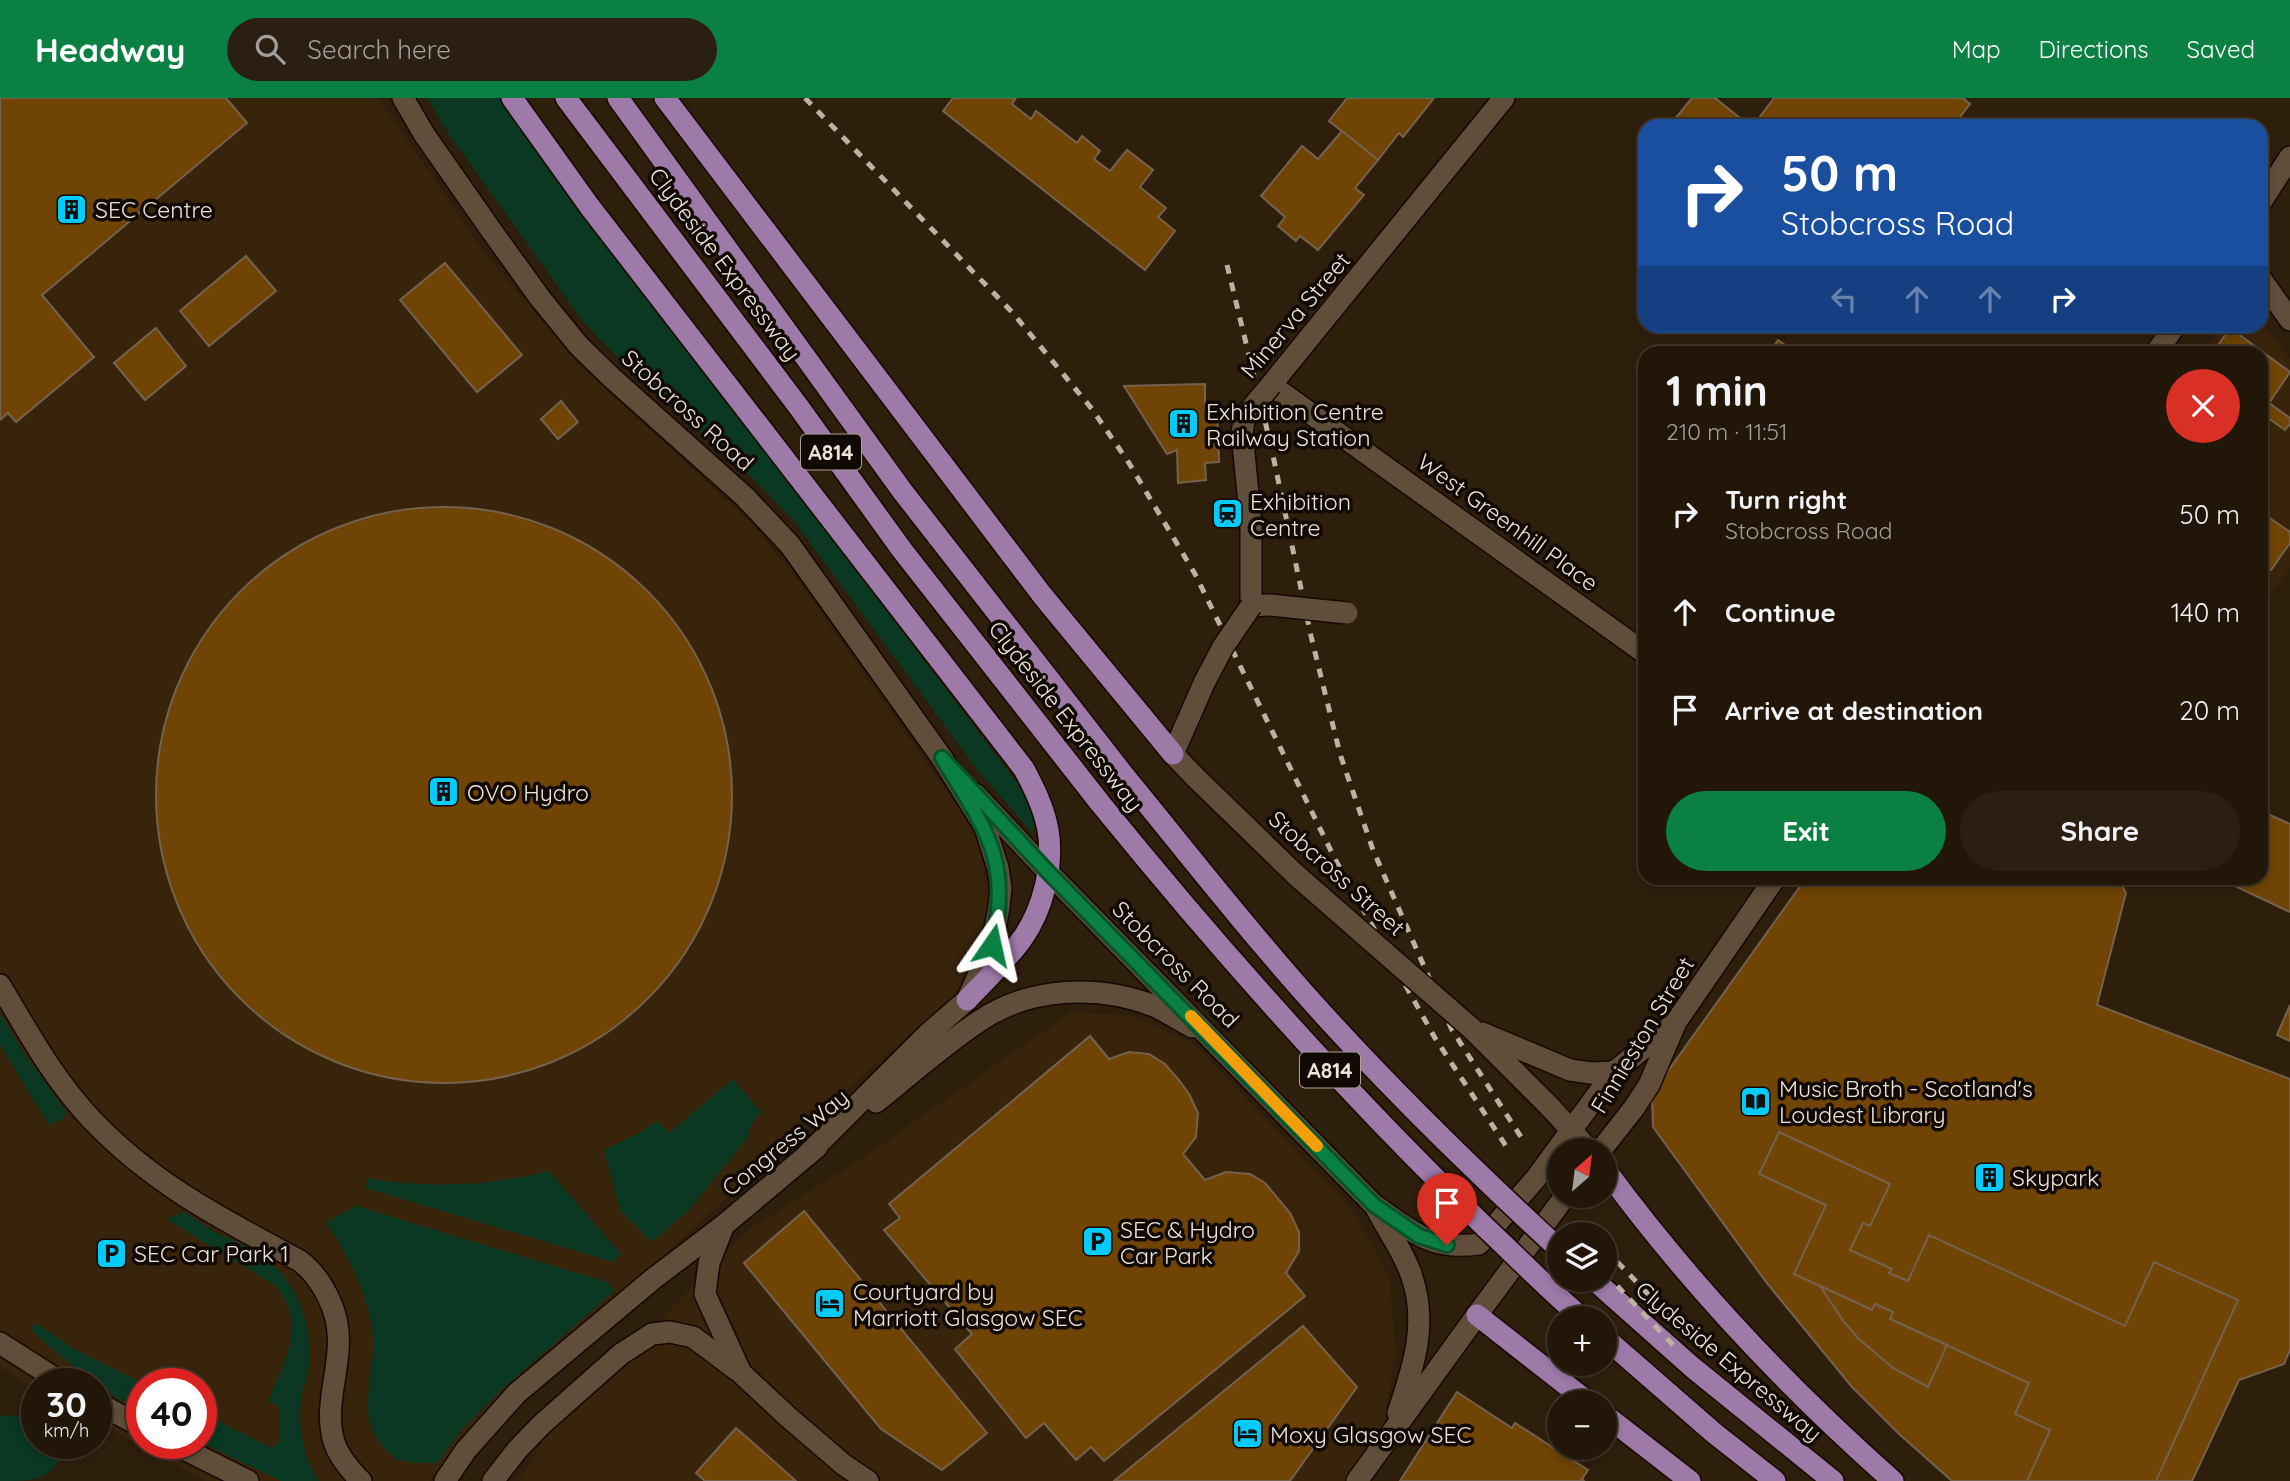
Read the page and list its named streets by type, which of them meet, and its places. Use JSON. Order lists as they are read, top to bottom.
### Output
{
  "streets": {
    "main road": ["Clydeside Expressway", "A814"],
    "street": [
      "Minerva Street",
      "Stobcross Road",
      "West Greenhill Place",
      "Stobcross Street",
      "Finnieston Street",
      "Congress Way"
    ]
  },
  "crossings": [
    ["Minerva Street", "West Greenhill Place"],
    ["Stobcross Road", "Congress Way"]
  ],
  "places": {
    "building": [
      "SEC Centre",
      "Exhibition Centre Railway Station",
      "OVO Hydro",
      "Skypark"
    ],
    "station": ["Exhibition Centre"],
    "library": ["Music Broth - Scotland's Loudest Library"],
    "parking": ["SEC & Hydro Car Park", "SEC Car Park 1"],
    "hotel": ["Courtyard by Marriott Glasgow SEC", "Moxy Glasgow SEC"]
  },
  "north": "top right",
  "page": {
    "header": "Headway",
    "search": "Search here",
    "nav": ["Map", "Directions", "Saved"],
    "turn": ["50 m", "Stobcross Road"],
    "heading": ["1 min", "210 m · 11:51"],
    "list": [
      {
        "name": "Turn right",
        "note": "Stobcross Road",
        "value": "50 m"
      },
      {
        "name": "Continue",
        "value": "140 m"
      },
      {
        "name": "Arrive at destination",
        "value": "20 m"
      }
    ],
    "buttons": ["Exit", "Share"],
    "map_buttons": ["+", "−"],
    "speed": "30 km/h",
    "limit": "40"
  }
}
